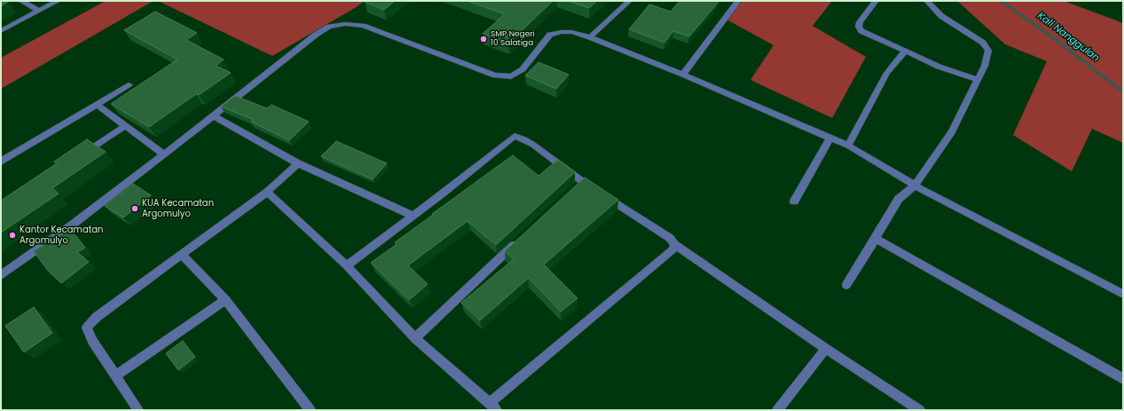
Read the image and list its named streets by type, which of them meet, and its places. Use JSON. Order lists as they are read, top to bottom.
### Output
{
  "water": ["Kali Nanggulan"],
  "places": ["SMP Negeri 10 Salatiga", "KUA Kecamatan Argomulyo", "Kantor Kecamatan Argomulyo"]
}
